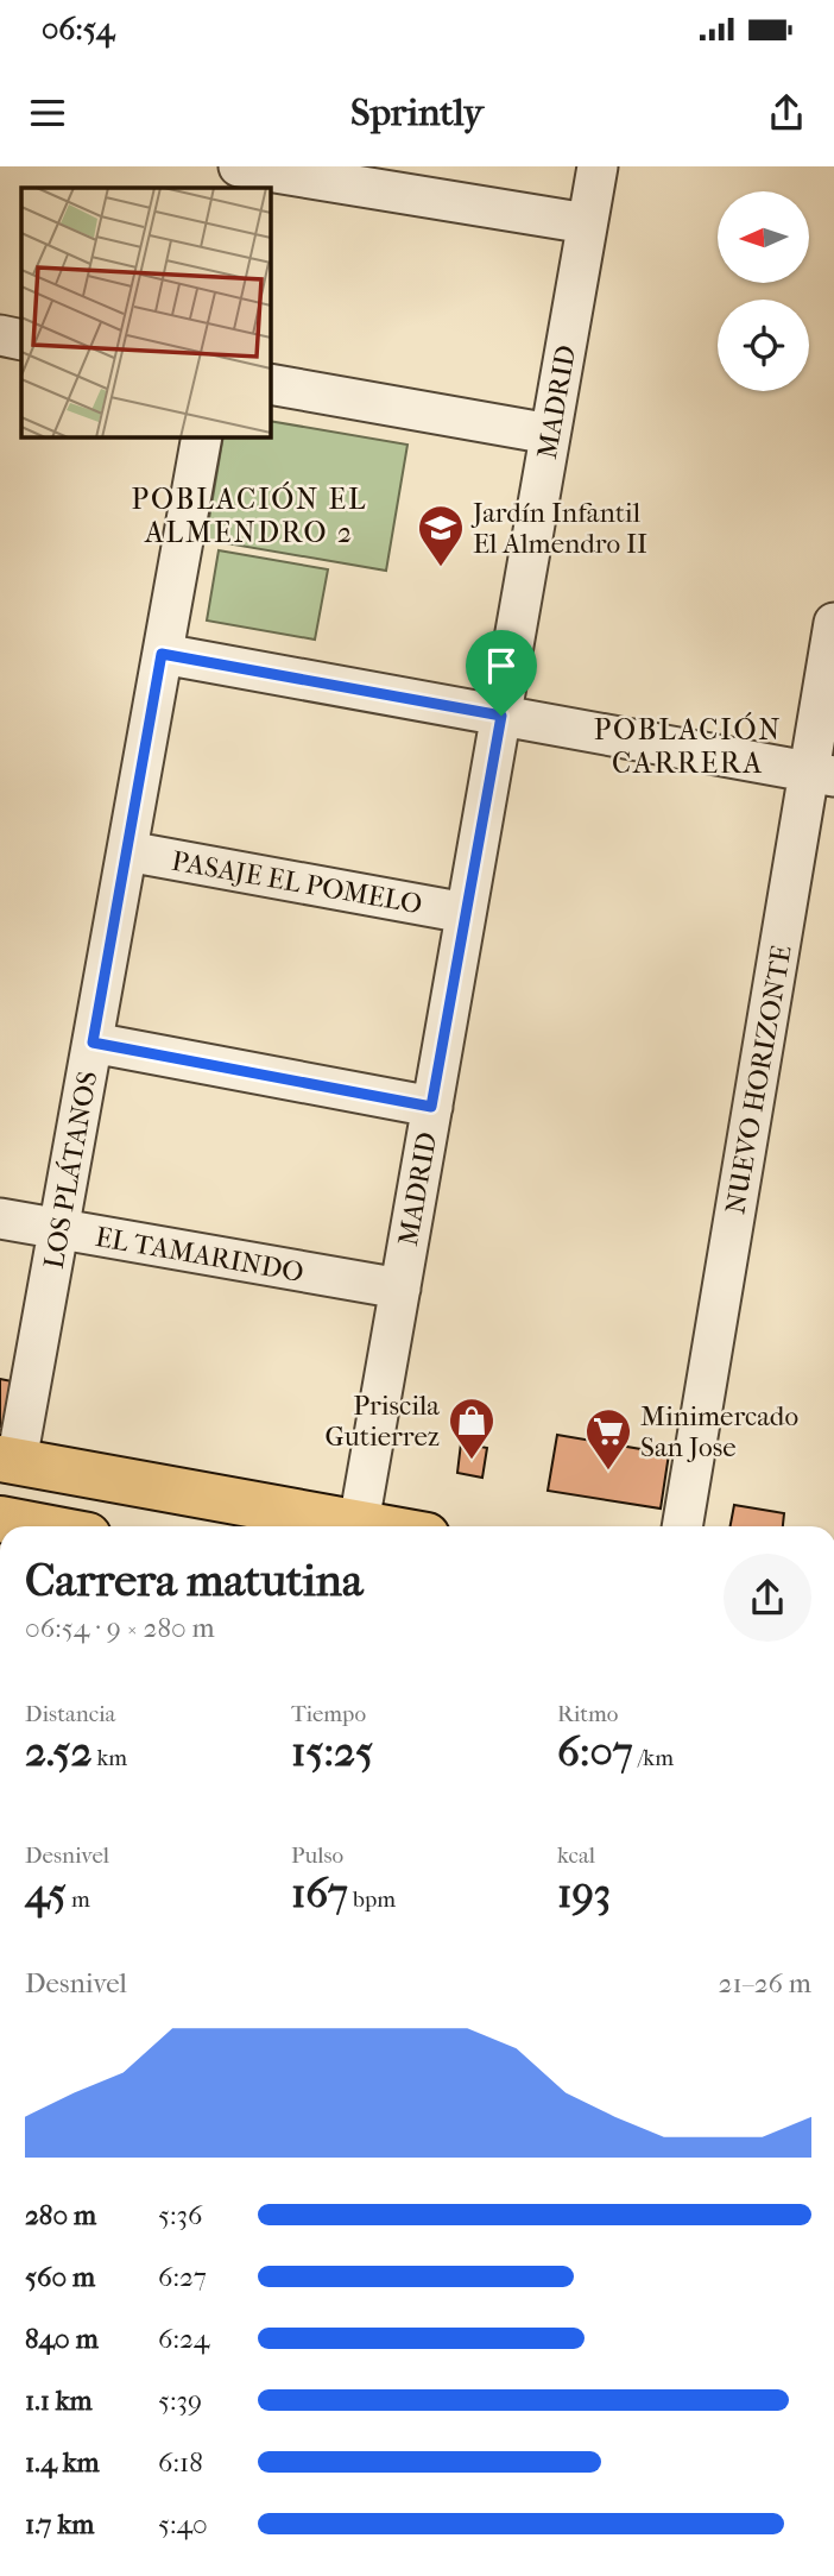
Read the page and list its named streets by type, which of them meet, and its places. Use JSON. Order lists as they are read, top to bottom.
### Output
{
  "streets": {
    "street": [
      "MADRID",
      "PASAJE EL POMELO",
      "NUEVO HORIZONTE",
      "LOS PLÁTANOS",
      "EL TAMARINDO"
    ]
  },
  "crossings": [
    ["MADRID", "PASAJE EL POMELO"],
    ["MADRID", "EL TAMARINDO"],
    ["PASAJE EL POMELO", "LOS PLÁTANOS"],
    ["LOS PLÁTANOS", "EL TAMARINDO"]
  ],
  "districts": ["POBLACIÓN EL ALMENDRO 2", "POBLACIÓN CARRERA"],
  "places": {
    "school or university": ["Jardín Infantil El Almendro II"],
    "shop": ["Priscila Gutierrez"],
    "supermarket": ["Minimercado San Jose"]
  },
  "north": "left",
  "page": {
    "status": "06:54",
    "header": "Sprintly",
    "heading": ["Carrera matutina", "06:54 · 9 × 280 m"],
    "stats": [
      ["Distancia", "2.52 km"],
      ["Tiempo", "15:25"],
      ["Ritmo", "6:07 /km"],
      ["Desnivel", "45 m"],
      ["Pulso", "167 bpm"],
      ["kcal", "193"]
    ],
    "chart": ["Desnivel", "21–26 m"],
    "list": [
      {
        "name": "280 m",
        "note": "5:36"
      },
      {
        "name": "560 m",
        "note": "6:27"
      },
      {
        "name": "840 m",
        "note": "6:24"
      },
      {
        "name": "1.1 km",
        "note": "5:39"
      },
      {
        "name": "1.4 km",
        "note": "6:18"
      },
      {
        "name": "1.7 km",
        "note": "5:40"
      }
    ]
  }
}
